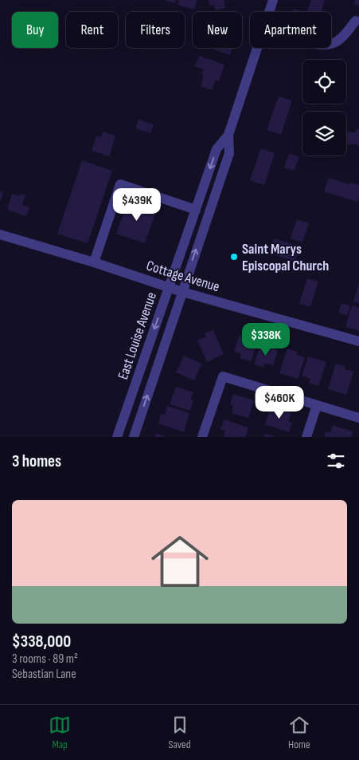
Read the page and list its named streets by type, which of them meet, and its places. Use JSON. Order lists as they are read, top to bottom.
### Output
{
  "streets": {
    "street": ["Cottage Avenue", "East Louise Avenue"]
  },
  "crossings": [
    ["Cottage Avenue", "East Louise Avenue"]
  ],
  "places": ["Saint Marys Episcopal Church"],
  "page": {
    "chip": [
      "Buy",
      "Rent",
      "Filters",
      "New",
      "Apartment"
    ],
    "price": ["$439K", "$338K", "$460K"],
    "heading": "3 homes",
    "list": [
      {
        "name": "$338,000",
        "note": "3 rooms · 89 m² · Sebastian Lane"
      }
    ],
    "tabs": ["Map", "Saved", "Home"]
  }
}
